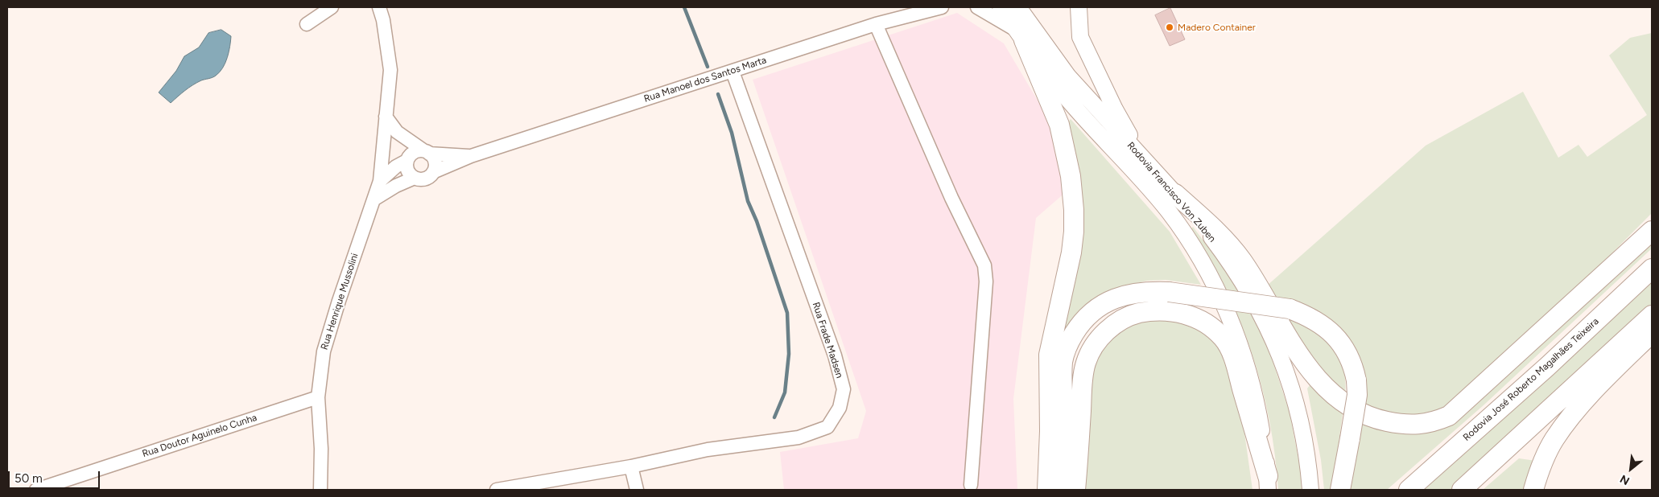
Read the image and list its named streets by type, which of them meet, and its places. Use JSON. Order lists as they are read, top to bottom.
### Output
{
  "streets": {
    "highway": ["Rodovia José Roberto Magalhães Teixeira"],
    "main road": ["Rodovia Francisco Von Zuben"],
    "street": [
      "Rua Manoel dos Santos Marta",
      "Rua Henrique Mussolini",
      "Rua Frade Madsen",
      "Rua Doutor Aguinelo Cunha"
    ]
  },
  "crossings": [
    ["Rua Manoel dos Santos Marta", "Rua Henrique Mussolini"],
    ["Rua Manoel dos Santos Marta", "Rua Frade Madsen"],
    ["Rua Henrique Mussolini", "Rua Doutor Aguinelo Cunha"]
  ],
  "places": ["Madero Container"],
  "scale_bar": "50 m",
  "north": "bottom left"
}
